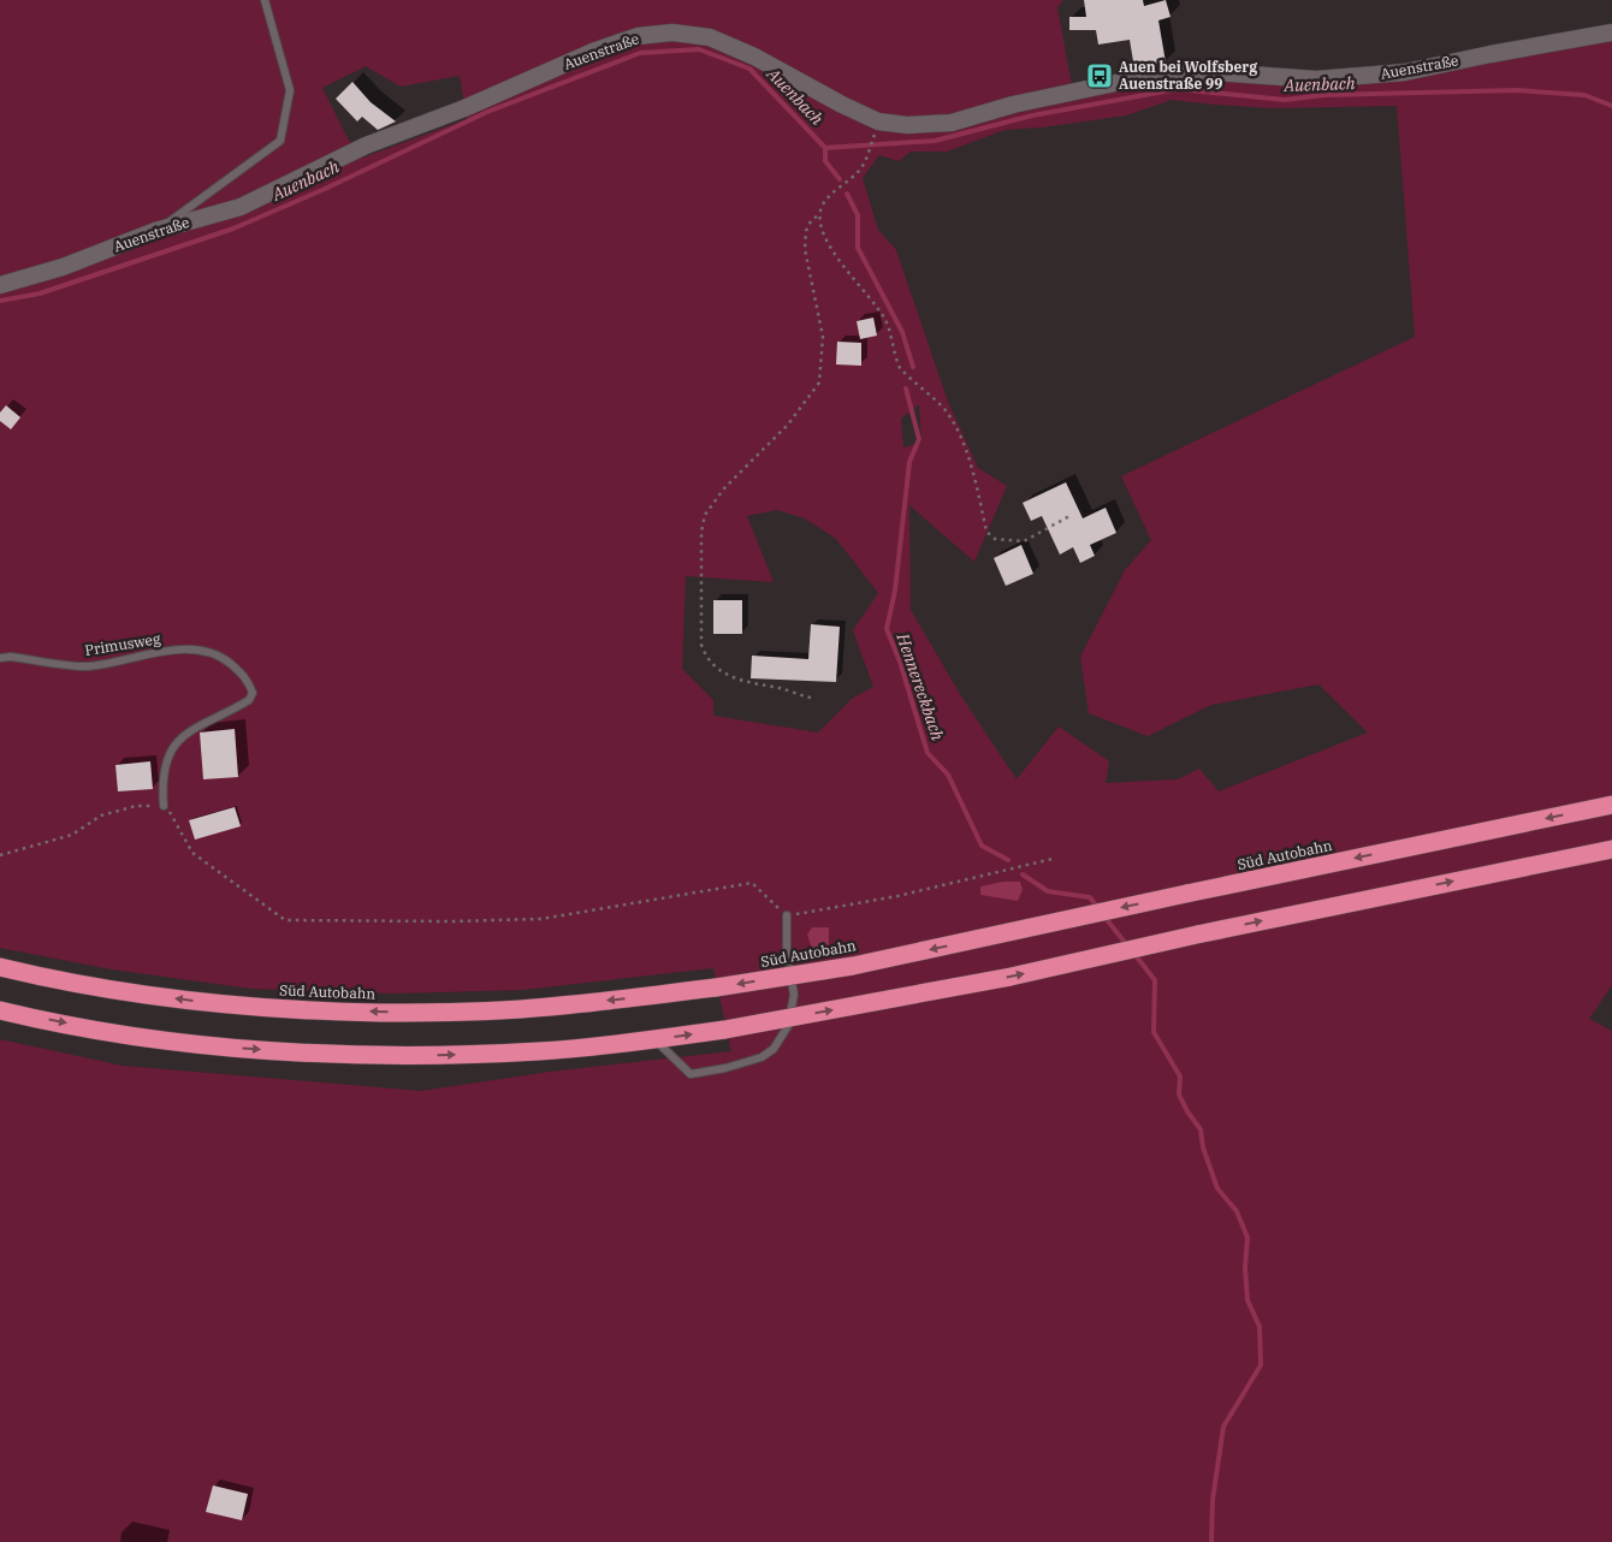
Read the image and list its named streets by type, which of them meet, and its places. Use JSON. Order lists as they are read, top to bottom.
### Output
{
  "streets": {
    "highway": ["Süd Autobahn"],
    "street": ["Auenstraße"],
    "lane": ["Primusweg"]
  },
  "water": ["Auenbach", "Hennereckbach"],
  "places": {
    "bus stop": ["Auen bei Wolfsberg Auenstraße 99"]
  }
}
